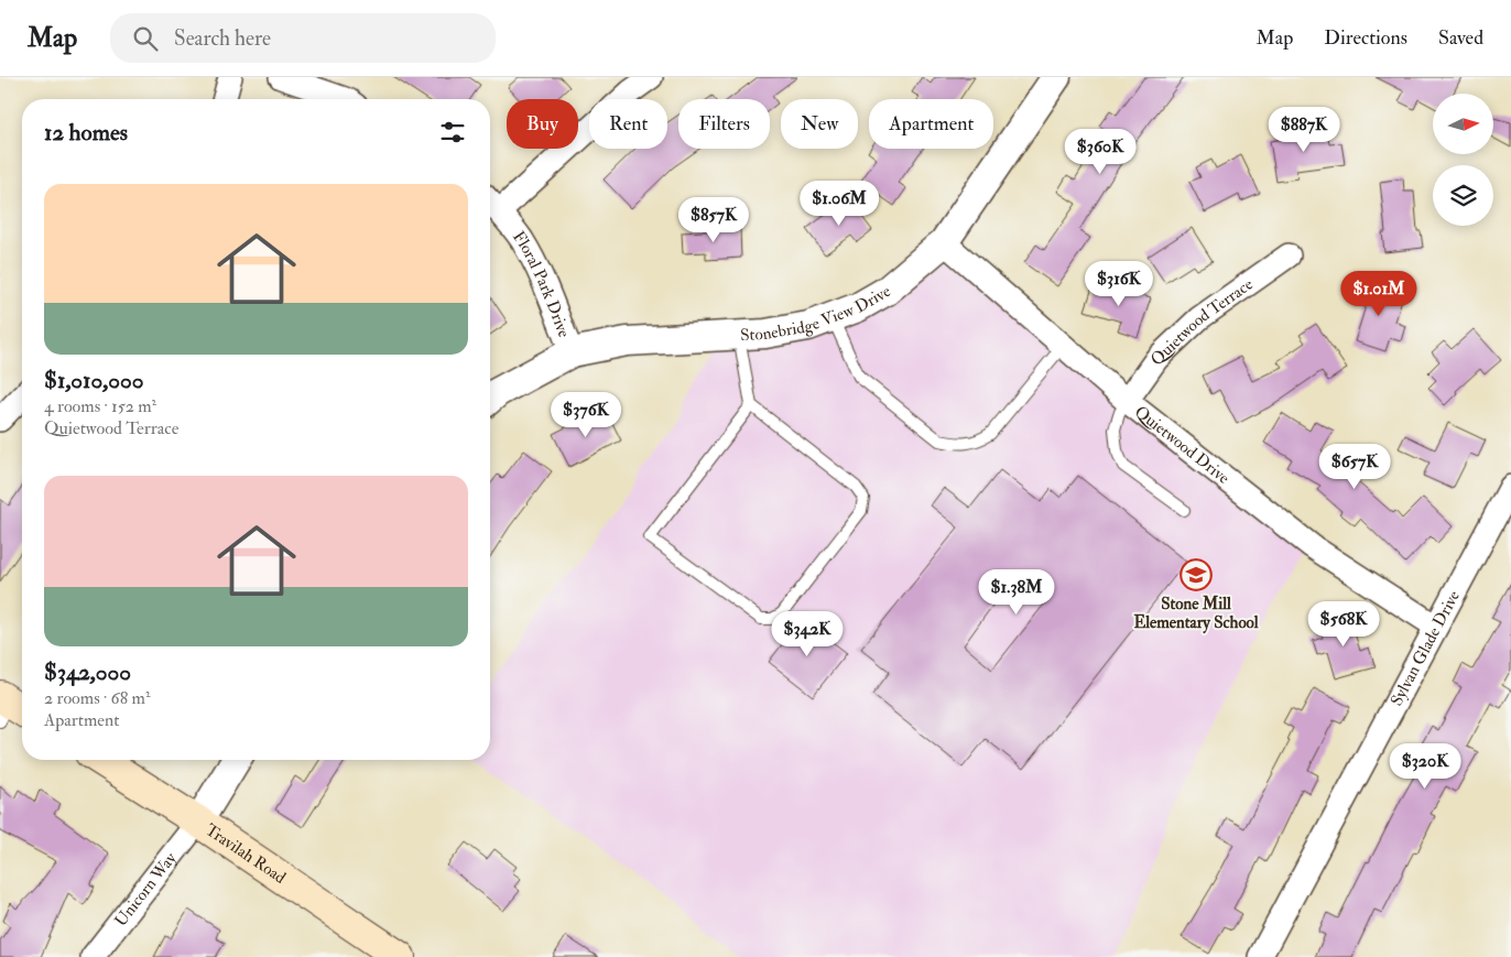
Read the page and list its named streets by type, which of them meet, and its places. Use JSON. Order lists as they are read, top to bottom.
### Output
{
  "streets": {
    "main road": ["Travilah Road"],
    "street": [
      "Floral Park Drive",
      "Stonebridge View Drive",
      "Quietwood Terrace",
      "Quietwood Drive",
      "Sylvan Glade Drive",
      "Unicorn Way"
    ]
  },
  "crossings": [
    ["Floral Park Drive", "Stonebridge View Drive"],
    ["Stonebridge View Drive", "Quietwood Drive"],
    ["Quietwood Terrace", "Quietwood Drive"],
    ["Quietwood Drive", "Sylvan Glade Drive"],
    ["Travilah Road", "Unicorn Way"]
  ],
  "places": {
    "school or university": ["Stone Mill Elementary School"]
  },
  "north": "right",
  "page": {
    "header": "Map",
    "search": "Search here",
    "nav": ["Map", "Directions", "Saved"],
    "chip": [
      "Buy",
      "Rent",
      "Filters",
      "New",
      "Apartment"
    ],
    "heading": "12 homes",
    "price": [
      "$887K",
      "$360K",
      "$1.06M",
      "$857K",
      "$316K",
      "$1.01M",
      "$376K",
      "$657K",
      "$1.38M",
      "$568K",
      "$342K",
      "$320K"
    ],
    "list": [
      {
        "name": "$1,010,000",
        "note": "4 rooms · 152 m² · Quietwood Terrace"
      },
      {
        "name": "$342,000",
        "note": "2 rooms · 68 m² · Apartment"
      }
    ]
  }
}
